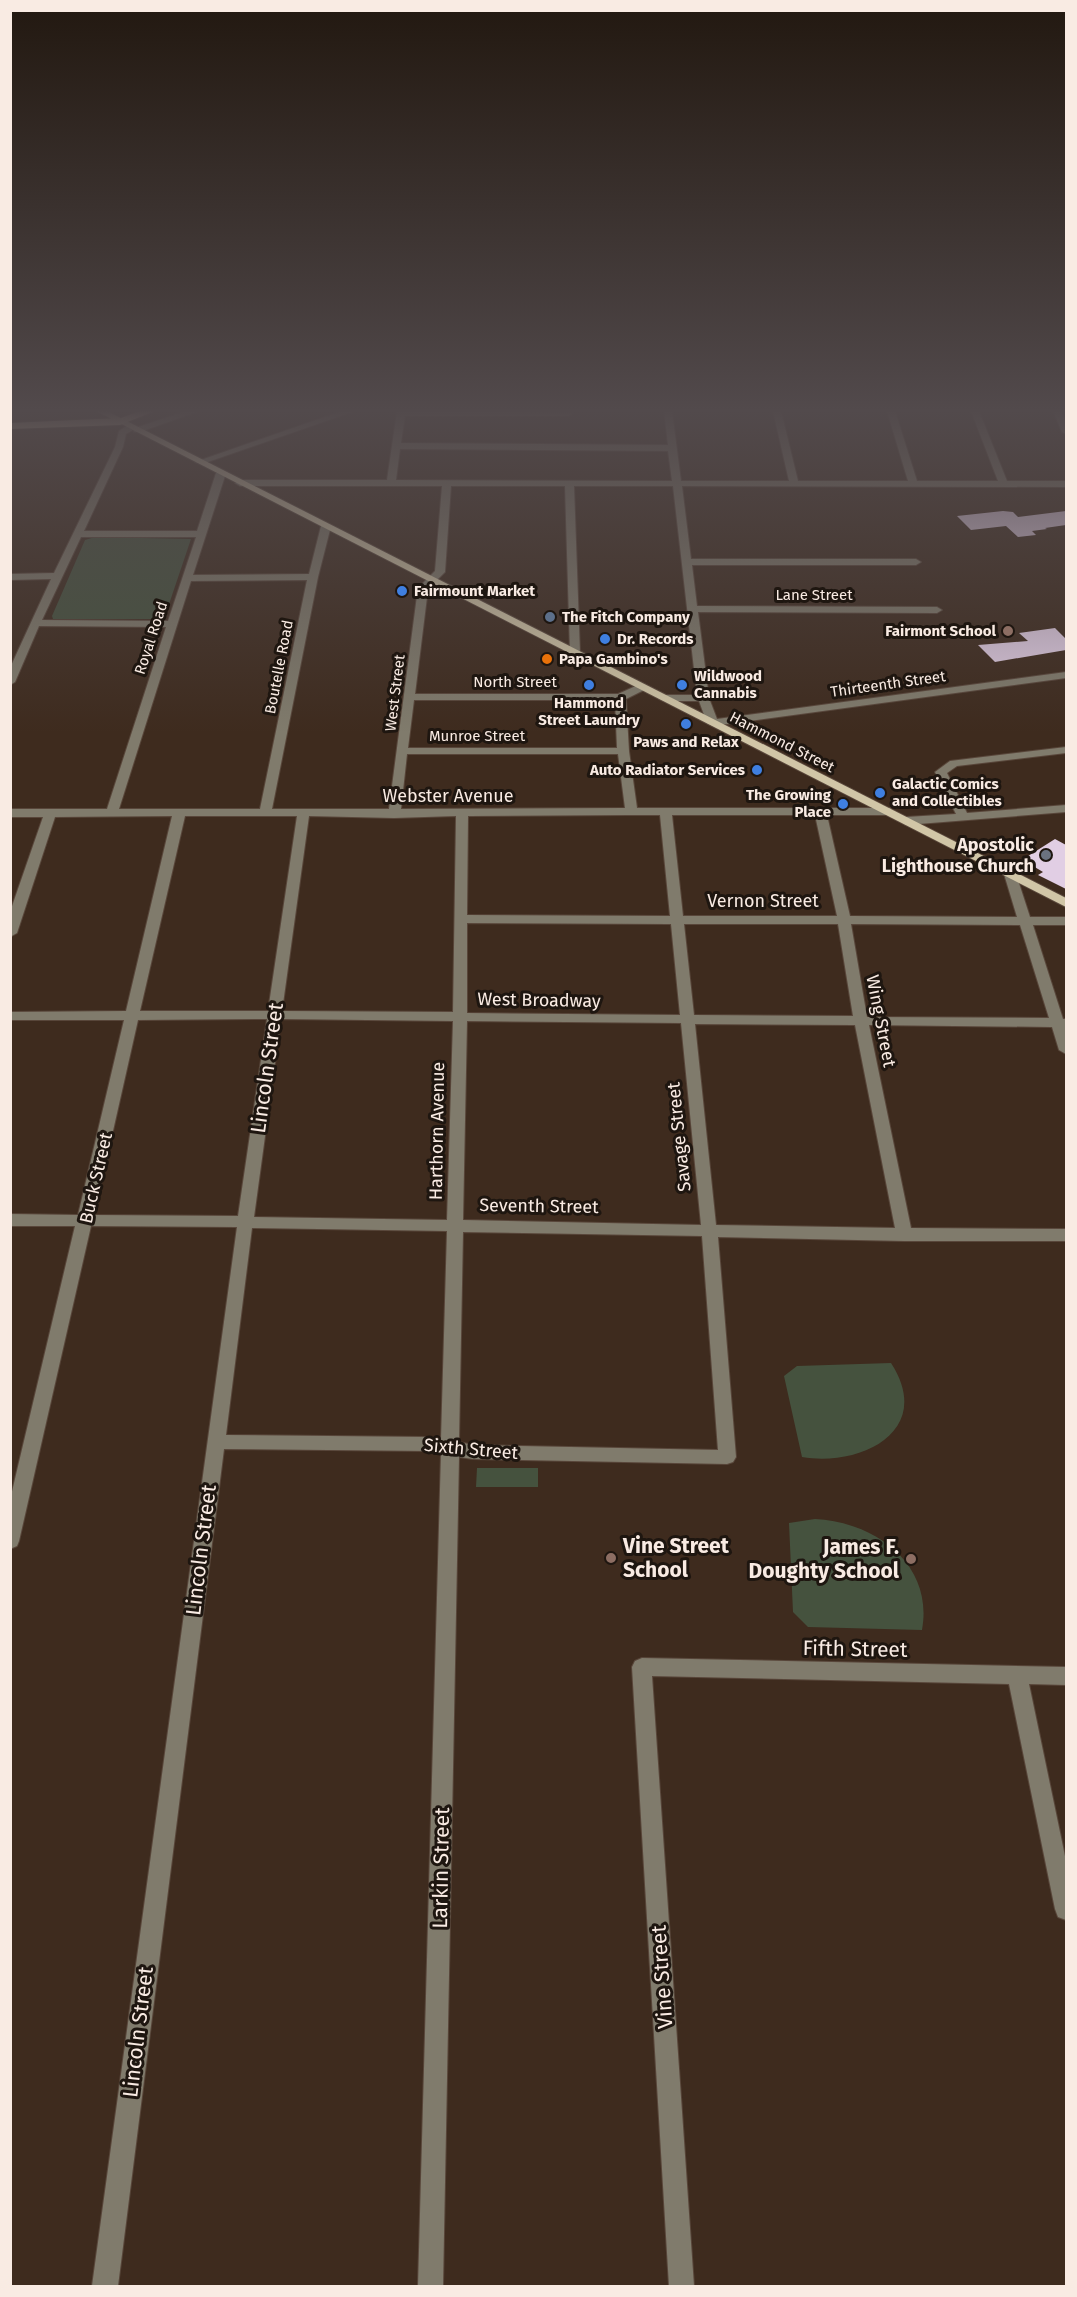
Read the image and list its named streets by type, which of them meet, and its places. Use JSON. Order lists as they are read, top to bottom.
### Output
{
  "streets": {
    "main road": ["Hammond Street"],
    "street": [
      "Lane Street",
      "Royal Road",
      "Boutelle Road",
      "North Street",
      "Thirteenth Street",
      "West Street",
      "Munroe Street",
      "Webster Avenue",
      "Vernon Street",
      "West Broadway",
      "Wing Street",
      "Lincoln Street",
      "Harthorn Avenue",
      "Savage Street",
      "Buck Street",
      "Seventh Street",
      "Sixth Street",
      "Fifth Street",
      "Larkin Street",
      "Vine Street"
    ]
  },
  "crossings": [
    ["Royal Road", "Webster Avenue"],
    ["Boutelle Road", "Hammond Street"],
    ["Boutelle Road", "Webster Avenue"],
    ["North Street", "West Street"],
    ["Thirteenth Street", "Hammond Street"],
    ["West Street", "Munroe Street"],
    ["West Street", "Hammond Street"],
    ["West Street", "Webster Avenue"],
    ["Hammond Street", "Webster Avenue"],
    ["Webster Avenue", "Wing Street"],
    ["Webster Avenue", "Lincoln Street"],
    ["Webster Avenue", "Harthorn Avenue"],
    ["Webster Avenue", "Savage Street"],
    ["Webster Avenue", "Buck Street"],
    ["Vernon Street", "Wing Street"],
    ["Vernon Street", "Harthorn Avenue"],
    ["Vernon Street", "Savage Street"],
    ["West Broadway", "Wing Street"],
    ["West Broadway", "Lincoln Street"],
    ["West Broadway", "Harthorn Avenue"],
    ["West Broadway", "Savage Street"],
    ["West Broadway", "Buck Street"],
    ["Wing Street", "Seventh Street"],
    ["Lincoln Street", "Seventh Street"],
    ["Lincoln Street", "Sixth Street"],
    ["Harthorn Avenue", "Seventh Street"],
    ["Harthorn Avenue", "Sixth Street"],
    ["Harthorn Avenue", "Larkin Street"],
    ["Savage Street", "Seventh Street"],
    ["Savage Street", "Sixth Street"],
    ["Buck Street", "Seventh Street"],
    ["Sixth Street", "Larkin Street"],
    ["Fifth Street", "Vine Street"]
  ],
  "places": [
    "Fairmount Market",
    "The Fitch Company",
    "Fairmont School",
    "Dr. Records",
    "Papa Gambino's",
    "Hammond Street Laundry",
    "Wildwood Cannabis",
    "Paws and Relax",
    "Auto Radiator Services",
    "Galactic Comics and Collectibles",
    "The Growing Place",
    "Apostolic Lighthouse Church",
    "Vine Street School",
    "James F. Doughty School"
  ]
}
